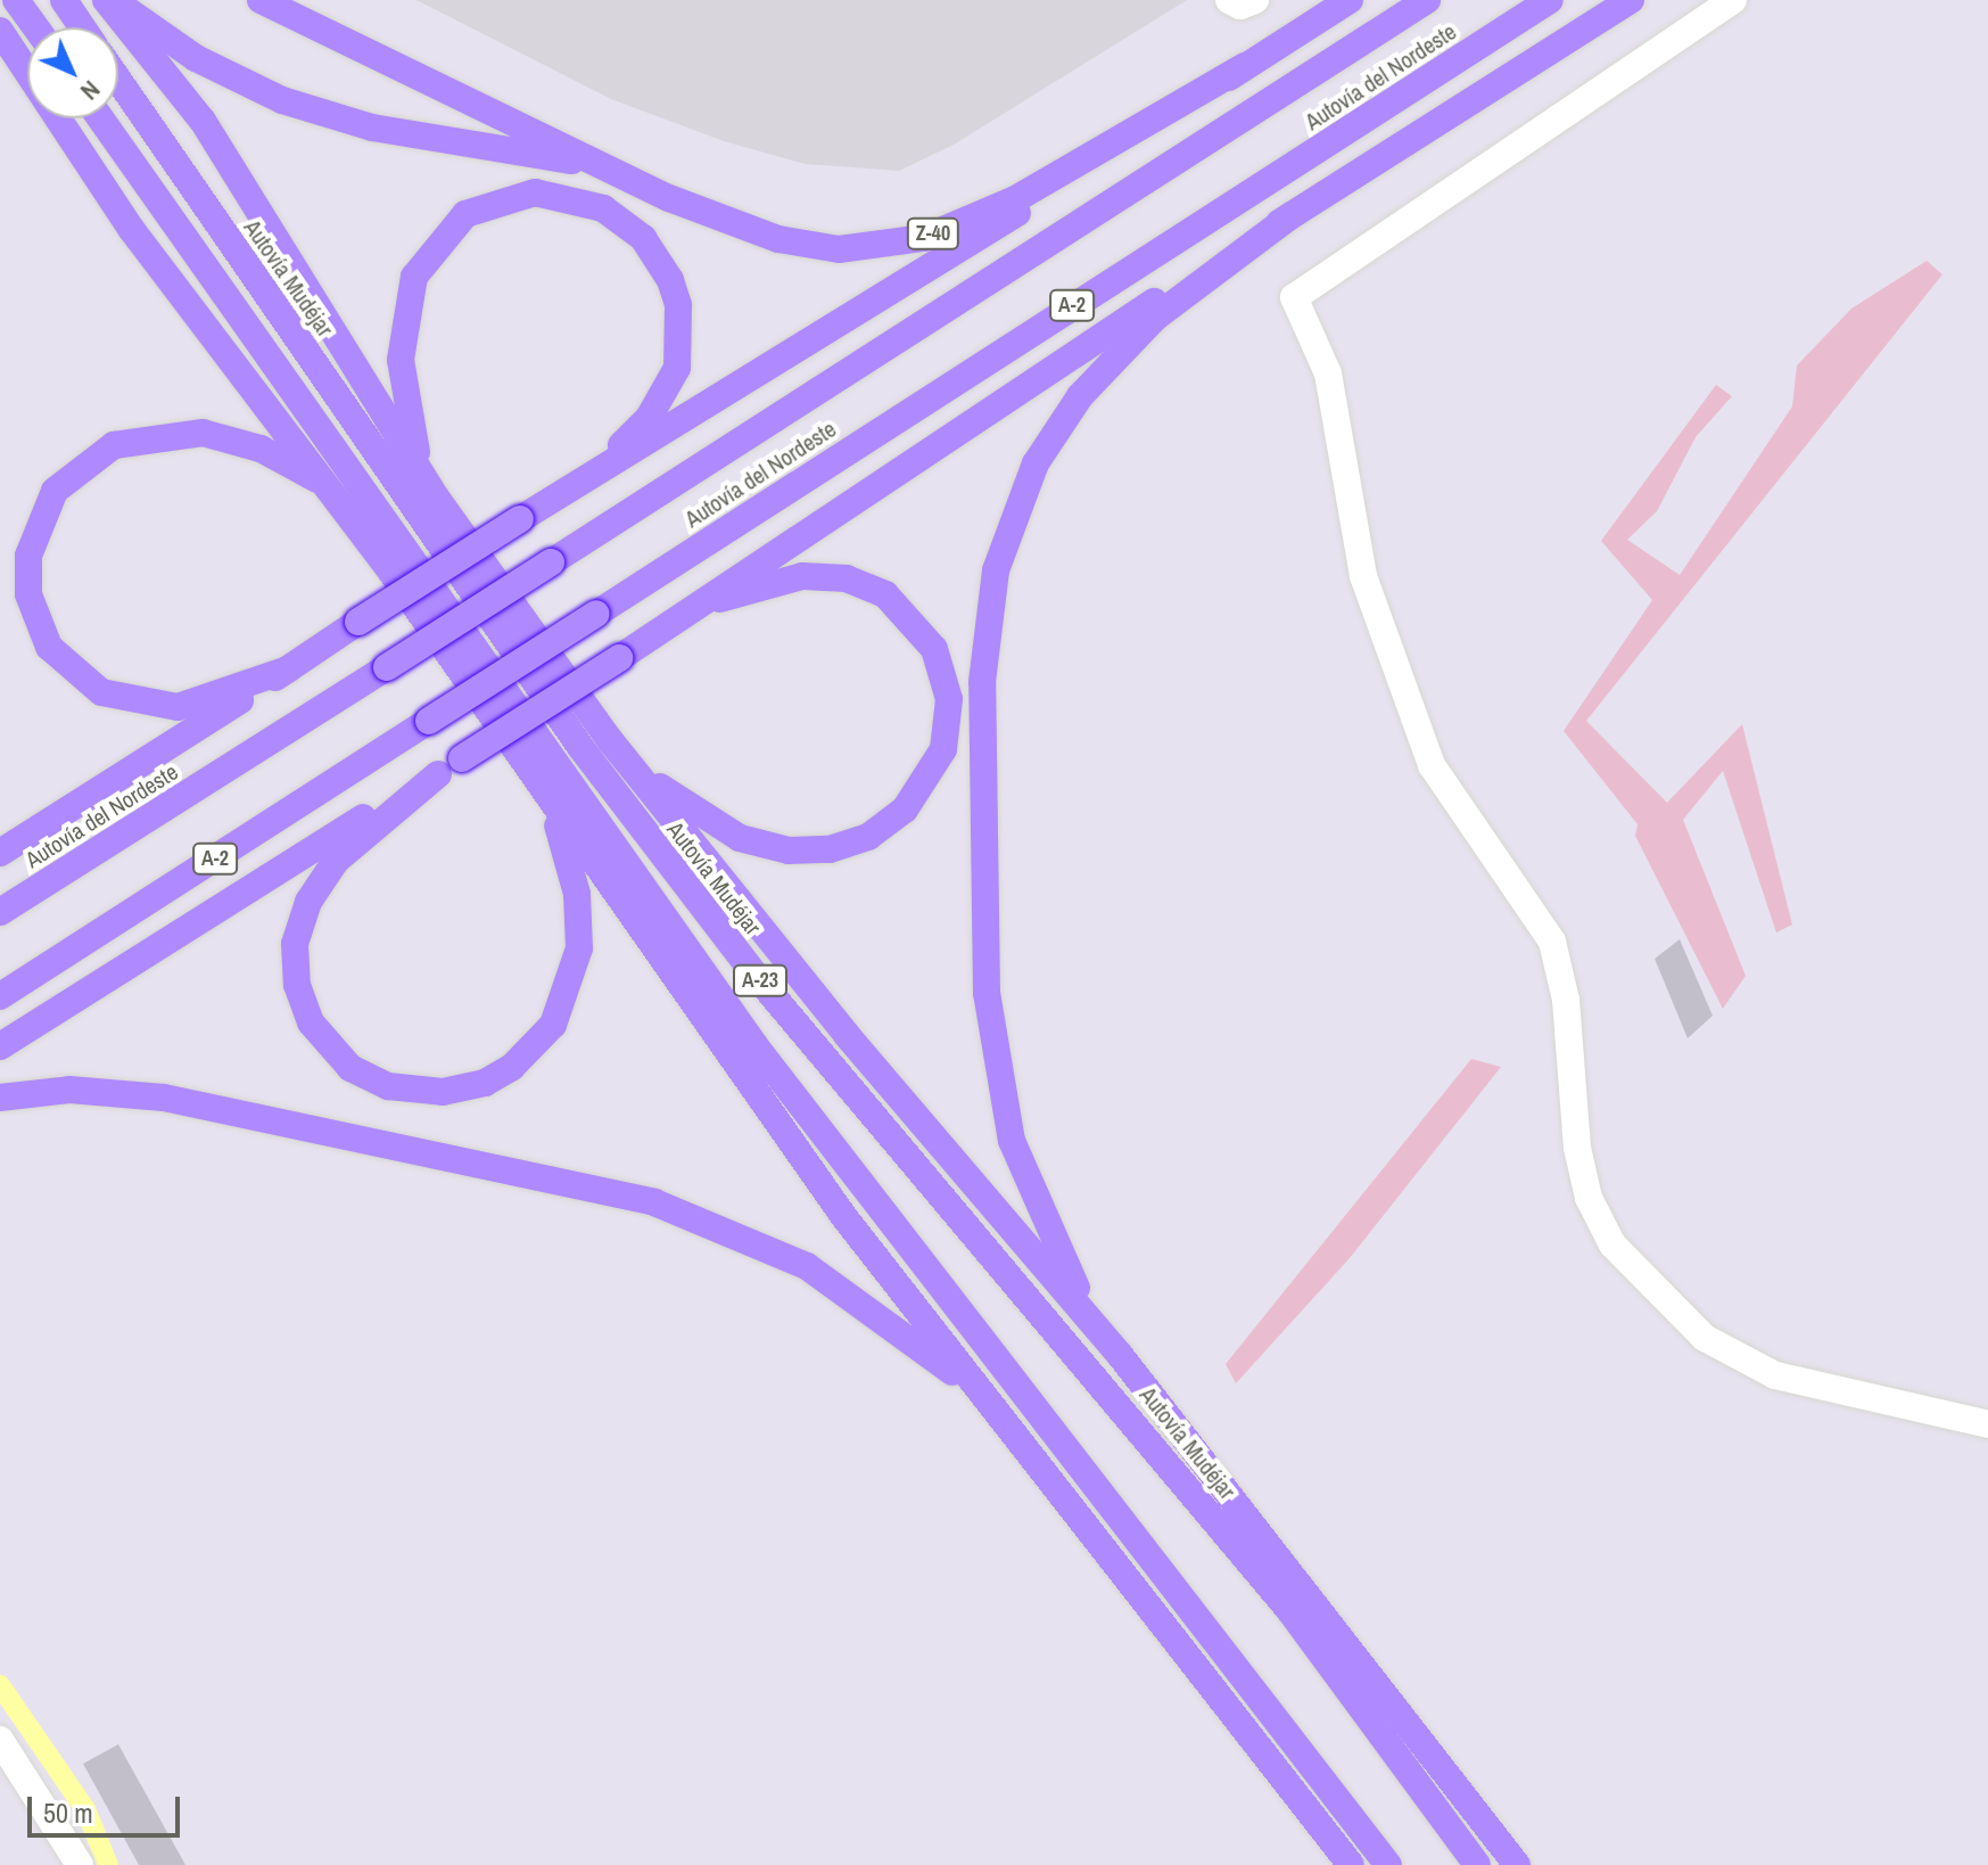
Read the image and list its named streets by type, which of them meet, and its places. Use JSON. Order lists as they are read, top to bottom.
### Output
{
  "streets": {
    "highway": [
      "Autovía del Nordeste",
      "Z-40",
      "Autovía Mudéjar",
      "A-2",
      "A-23"
    ]
  },
  "scale_bar": "50 m",
  "north": "bottom right"
}
